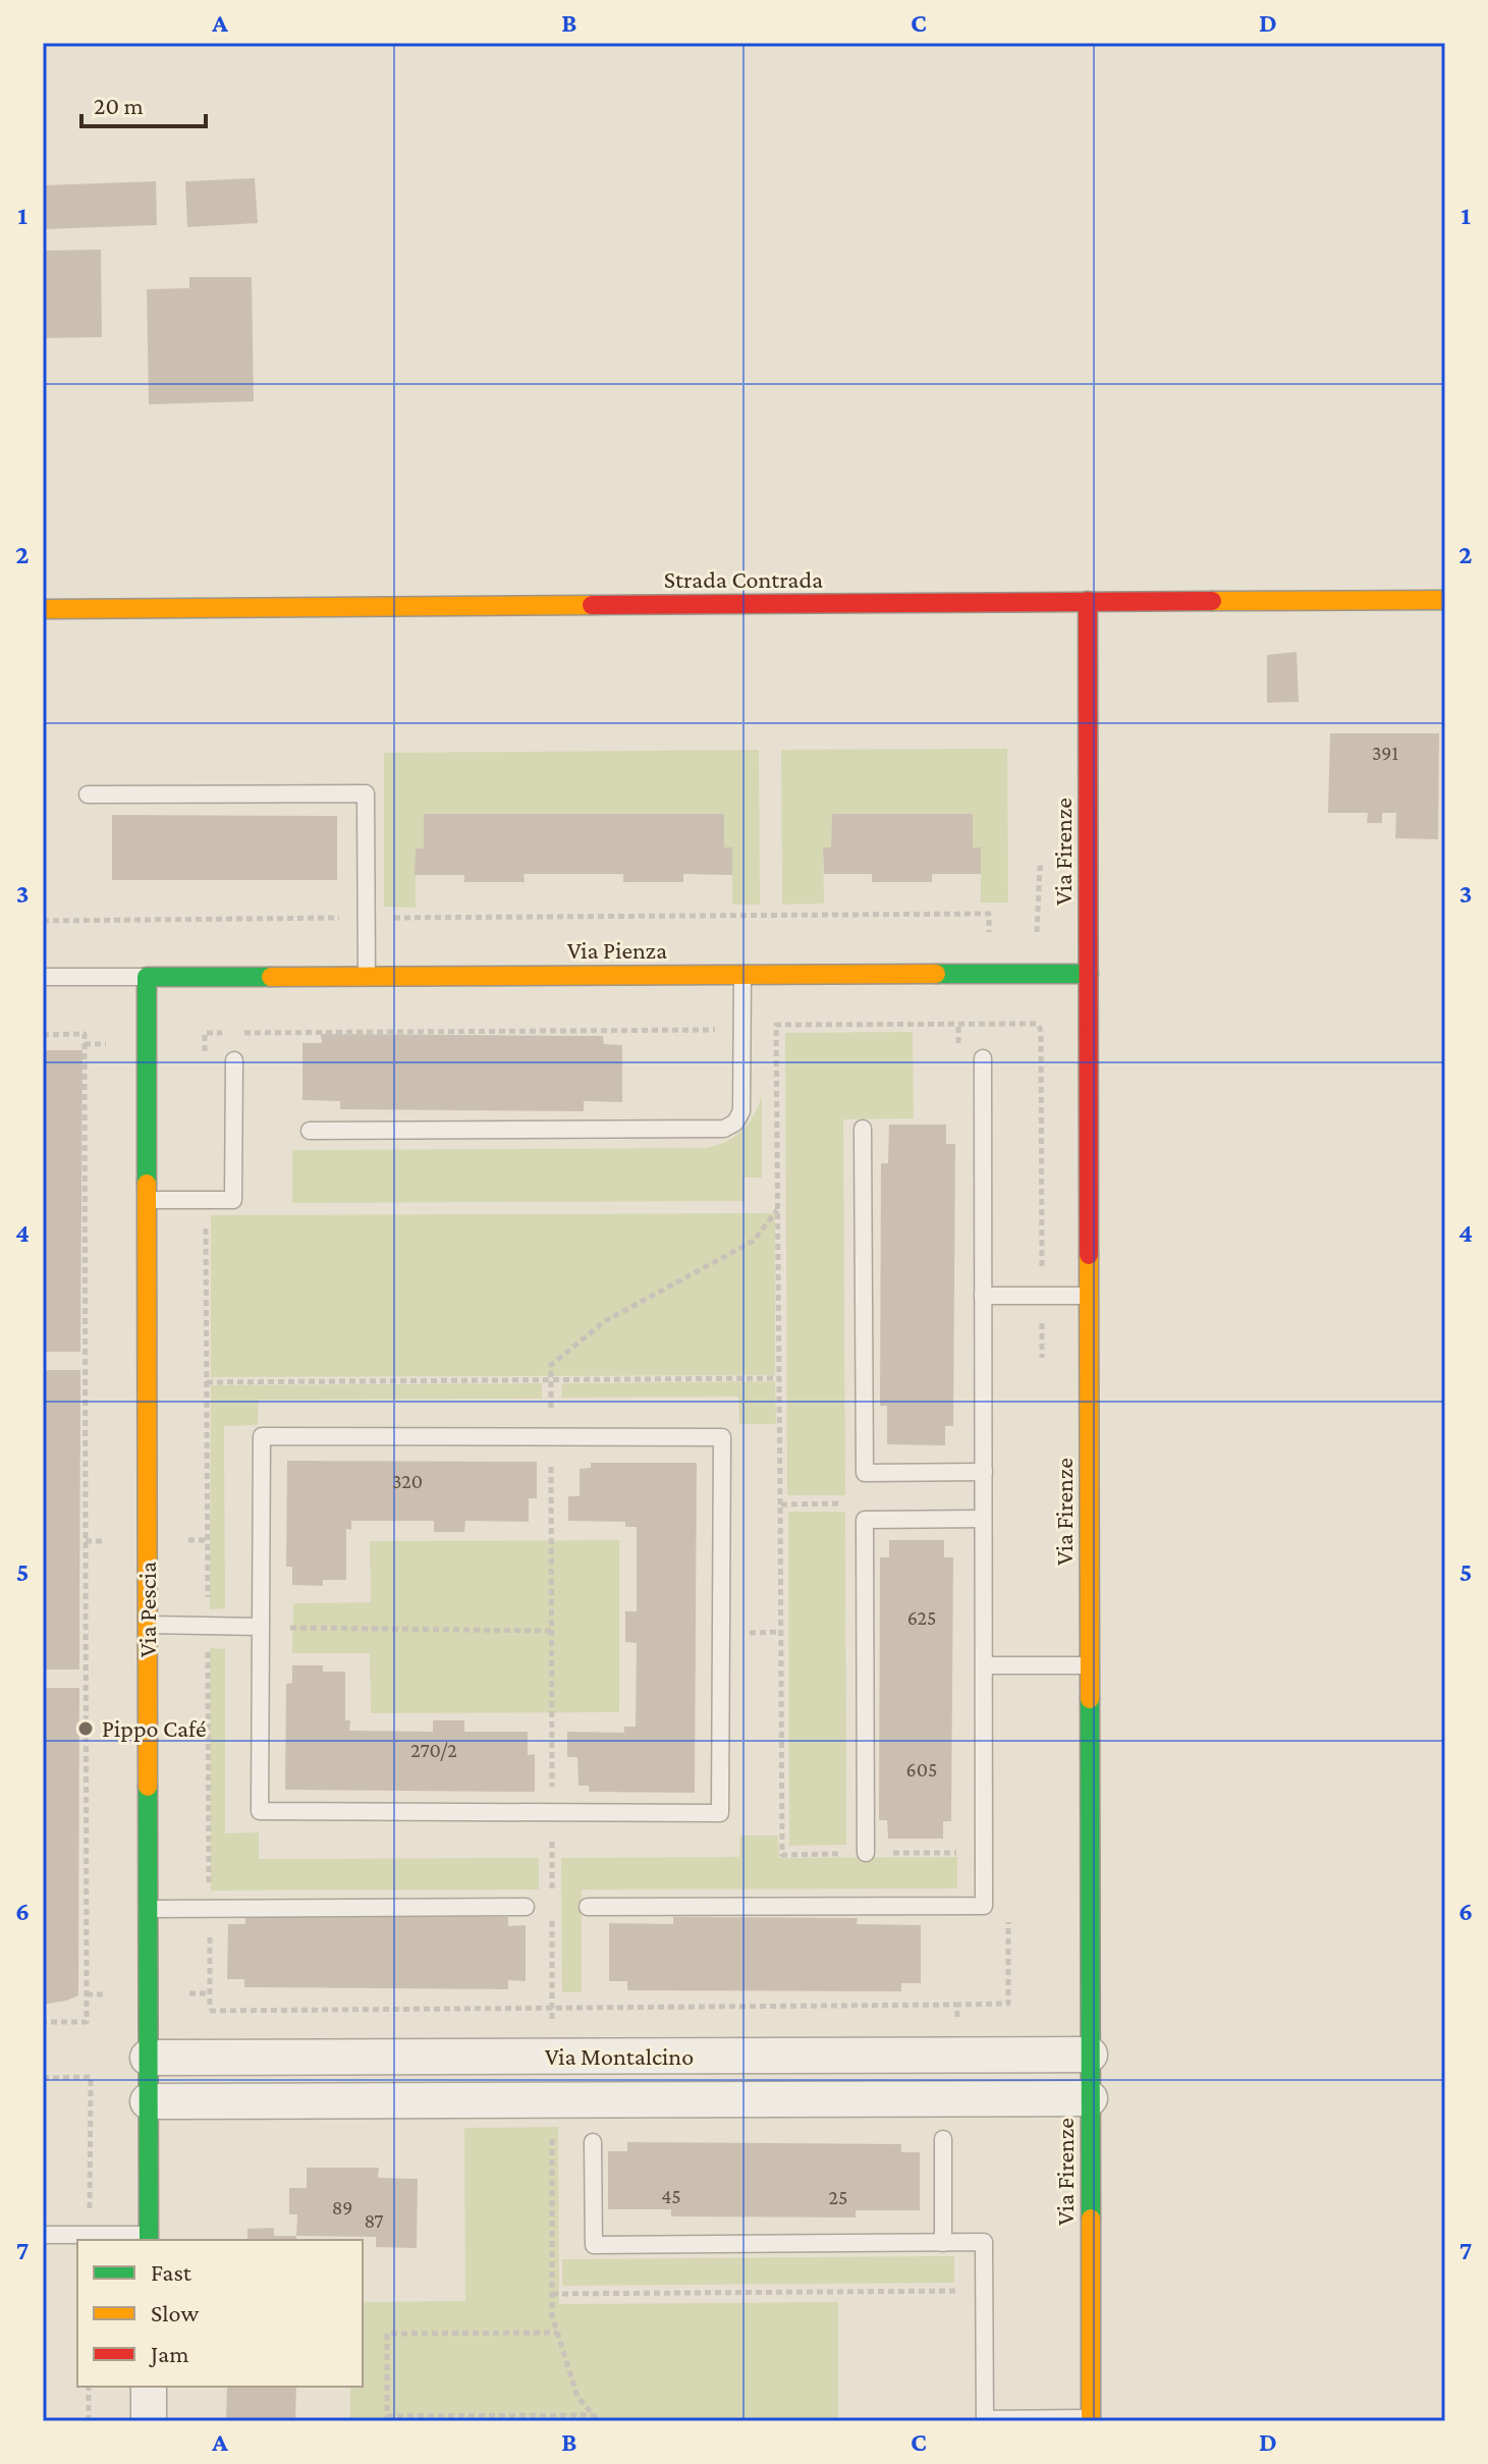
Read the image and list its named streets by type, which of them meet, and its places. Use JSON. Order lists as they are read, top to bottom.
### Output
{
  "streets": {
    "street": [
      "Strada Contrada",
      "Via Firenze",
      "Via Pienza",
      "Via Pescia",
      "Via Montalcino"
    ]
  },
  "crossings": [
    ["Strada Contrada", "Via Firenze"],
    ["Via Firenze", "Via Pienza"],
    ["Via Firenze", "Via Montalcino"],
    ["Via Pienza", "Via Pescia"],
    ["Via Pescia", "Via Montalcino"]
  ],
  "places": ["Pippo Café"],
  "house_numbers": [
    "391",
    "320",
    "625",
    "270/2",
    "605",
    "45",
    "25",
    "89",
    "87"
  ],
  "legend": ["Fast", "Slow", "Jam"],
  "scale_bar": "20 m",
  "grid": {
    "columns": [
      "A",
      "B",
      "C",
      "D"
    ],
    "rows": [
      "1",
      "2",
      "3",
      "4",
      "5",
      "6",
      "7"
    ]
  }
}
